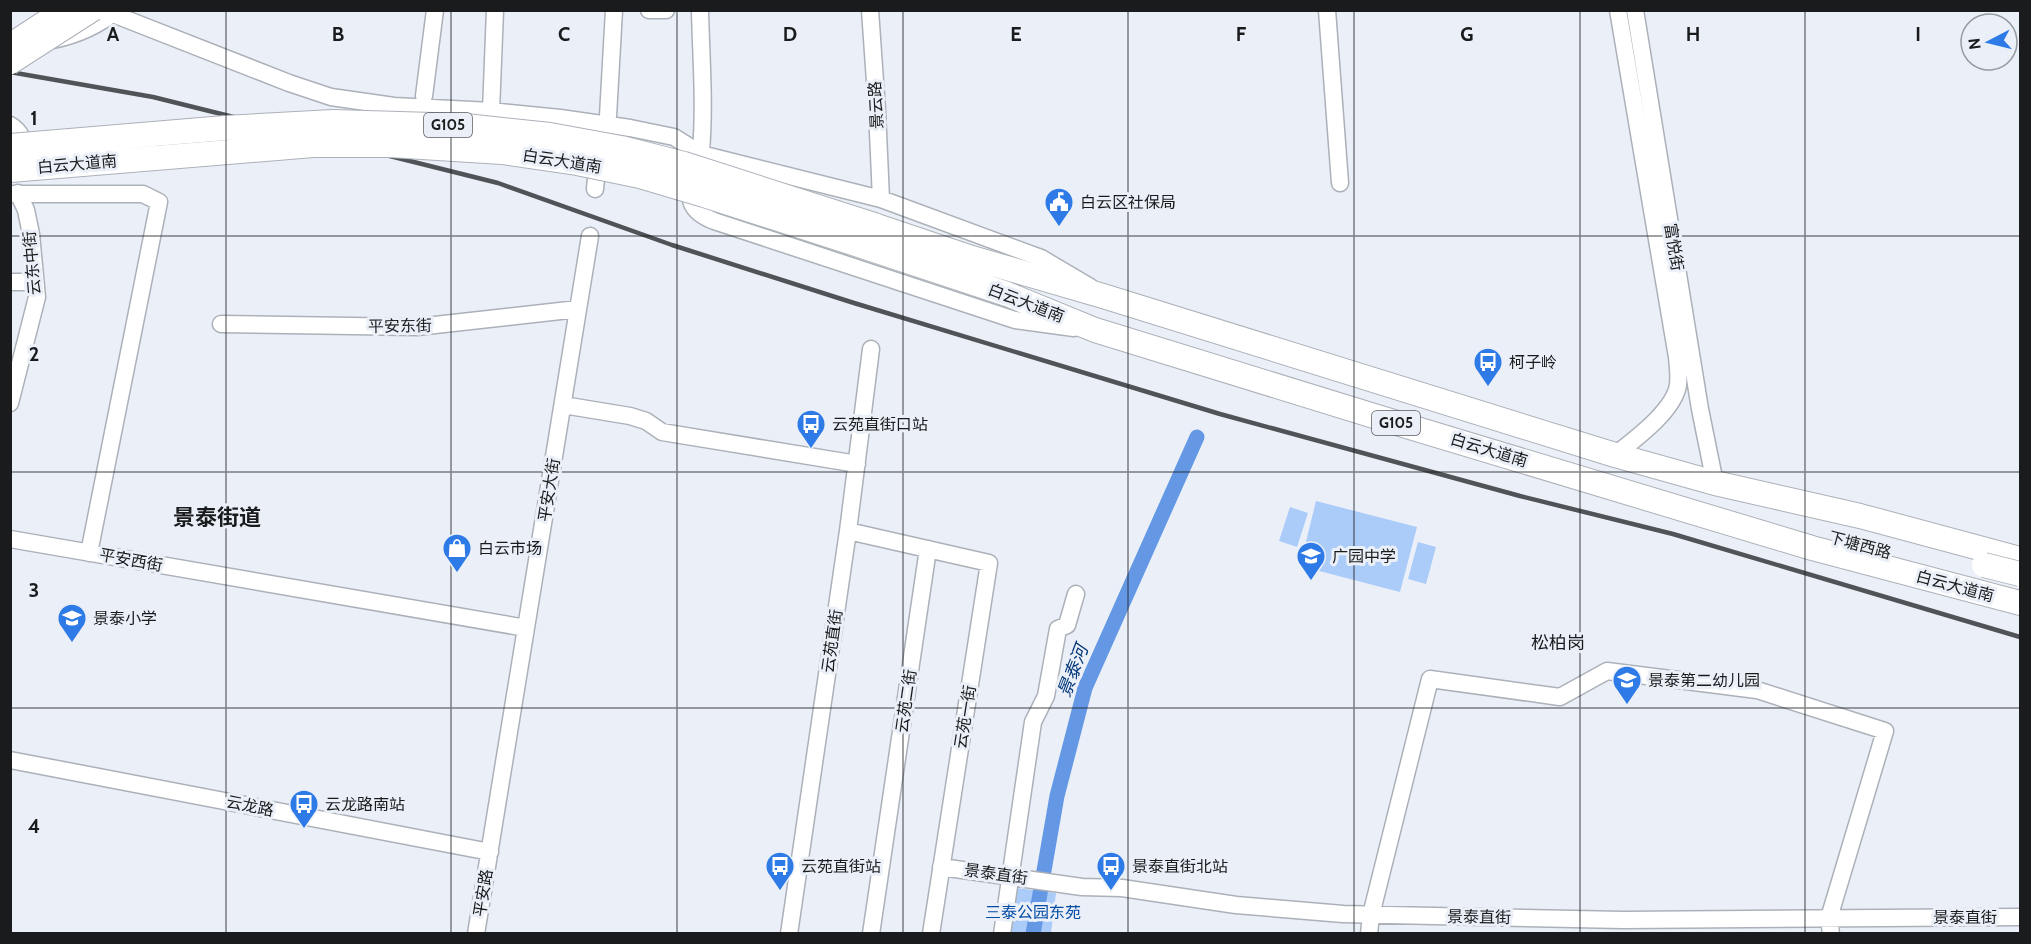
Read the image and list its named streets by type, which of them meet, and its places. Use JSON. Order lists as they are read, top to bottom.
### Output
{
  "streets": {
    "highway": ["G105", "白云大道南", "下塘西路"],
    "street": [
      "景云路",
      "富悦街",
      "云东中街",
      "平安东街",
      "平安大街",
      "平安西街",
      "云苑直街",
      "云苑二街",
      "云苑一街",
      "云龙路",
      "景泰直街",
      "平安路"
    ]
  },
  "crossings": [
    ["白云大道南", "富悦街"],
    ["白云大道南", "下塘西路"],
    ["富悦街", "下塘西路"],
    ["云东中街", "平安西街"],
    ["平安东街", "平安大街"],
    ["平安大街", "平安西街"],
    ["平安大街", "云龙路"],
    ["平安大街", "平安路"],
    ["云苑二街", "云苑一街"],
    ["云苑一街", "景泰直街"],
    ["云龙路", "平安路"]
  ],
  "districts": ["景泰街道", "松柏岗"],
  "water": ["景泰河"],
  "parks": ["三泰公园东苑"],
  "places": {
    "public building": ["白云区社保局"],
    "bus stop": [
      "柯子岭",
      "云苑直街口站",
      "云龙路南站",
      "云苑直街站",
      "景泰直街北站"
    ],
    "shop": ["白云市场"],
    "school or university": ["广园中学", "景泰小学", "景泰第二幼儿园"]
  },
  "north": "left",
  "grid": {
    "columns": [
      "A",
      "B",
      "C",
      "D",
      "E",
      "F",
      "G",
      "H",
      "I"
    ],
    "rows": [
      "1",
      "2",
      "3",
      "4"
    ]
  }
}
